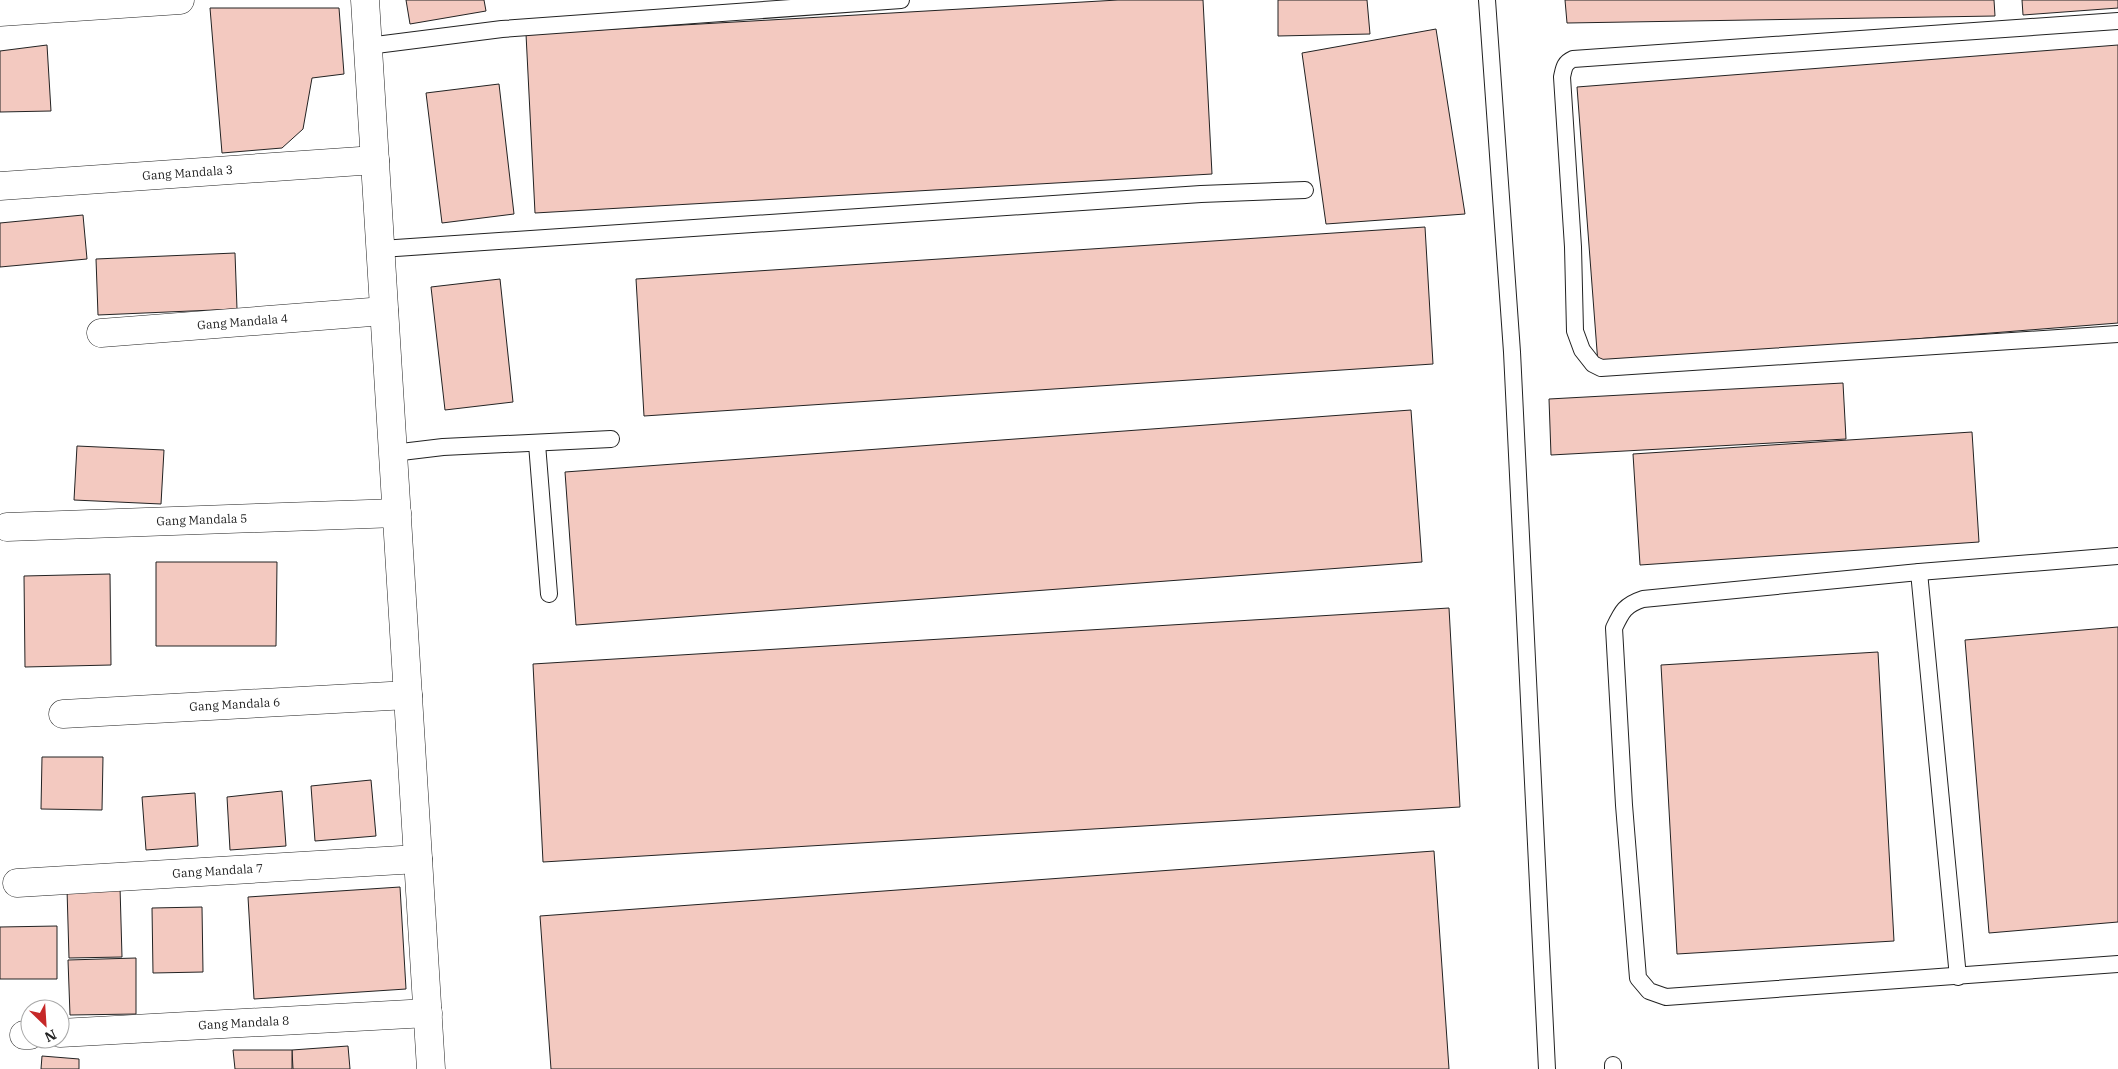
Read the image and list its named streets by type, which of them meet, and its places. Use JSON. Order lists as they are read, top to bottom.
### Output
{
  "streets": {
    "street": [
      "Gang Mandala 3",
      "Gang Mandala 4",
      "Gang Mandala 5",
      "Gang Mandala 6",
      "Gang Mandala 7",
      "Gang Mandala 8"
    ]
  },
  "north": "bottom right"
}
